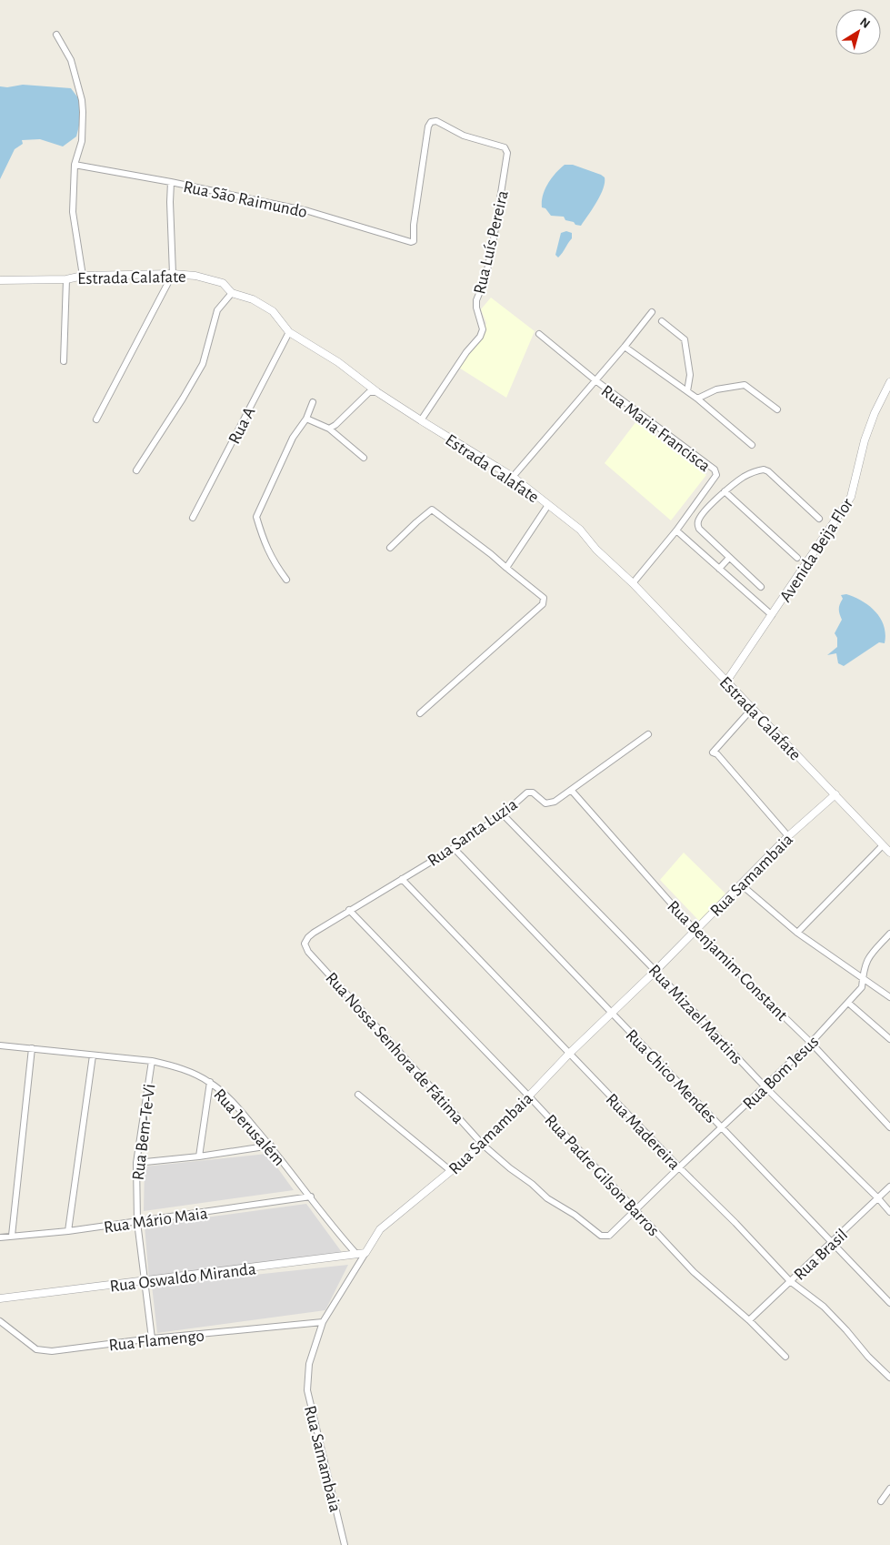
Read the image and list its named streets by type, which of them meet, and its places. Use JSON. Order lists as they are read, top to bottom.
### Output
{
  "streets": {
    "street": [
      "Rua São Raimundo",
      "Rua Luís Pereira",
      "Estrada Calafate",
      "Rua A",
      "Rua Maria Francisca",
      "Avenida Beija Flor",
      "Rua Santa Luzia",
      "Rua Samambaia",
      "Rua Benjamim Constant",
      "Rua Mizael Martins",
      "Rua Nossa Senhora de Fátima",
      "Rua Bom Jesus",
      "Rua Chico Mendes",
      "Rua Jerusalém",
      "Rua Madereira",
      "Rua Bem-Te-Vi",
      "Rua Padre Gilson Barros",
      "Rua Mário Maia",
      "Rua Brasil",
      "Rua Oswaldo Miranda",
      "Rua Flamengo"
    ]
  },
  "crossings": [
    ["Rua São Raimundo", "Rua Luís Pereira"],
    ["Rua Luís Pereira", "Estrada Calafate"],
    ["Estrada Calafate", "Rua A"],
    ["Estrada Calafate", "Rua Maria Francisca"],
    ["Estrada Calafate", "Avenida Beija Flor"],
    ["Estrada Calafate", "Rua Samambaia"],
    ["Rua Santa Luzia", "Rua Benjamim Constant"],
    ["Rua Santa Luzia", "Rua Mizael Martins"],
    ["Rua Santa Luzia", "Rua Nossa Senhora de Fátima"],
    ["Rua Santa Luzia", "Rua Chico Mendes"],
    ["Rua Santa Luzia", "Rua Madereira"],
    ["Rua Santa Luzia", "Rua Padre Gilson Barros"],
    ["Rua Samambaia", "Rua Benjamim Constant"],
    ["Rua Samambaia", "Rua Mizael Martins"],
    ["Rua Samambaia", "Rua Nossa Senhora de Fátima"],
    ["Rua Samambaia", "Rua Chico Mendes"],
    ["Rua Samambaia", "Rua Madereira"],
    ["Rua Samambaia", "Rua Padre Gilson Barros"],
    ["Rua Samambaia", "Rua Oswaldo Miranda"],
    ["Rua Samambaia", "Rua Flamengo"],
    ["Rua Benjamim Constant", "Rua Bom Jesus"],
    ["Rua Mizael Martins", "Rua Bom Jesus"],
    ["Rua Mizael Martins", "Rua Brasil"],
    ["Rua Nossa Senhora de Fátima", "Rua Bom Jesus"],
    ["Rua Bom Jesus", "Rua Chico Mendes"],
    ["Rua Bom Jesus", "Rua Madereira"],
    ["Rua Bom Jesus", "Rua Padre Gilson Barros"],
    ["Rua Chico Mendes", "Rua Brasil"],
    ["Rua Jerusalém", "Rua Bem-Te-Vi"],
    ["Rua Jerusalém", "Rua Mário Maia"],
    ["Rua Jerusalém", "Rua Oswaldo Miranda"],
    ["Rua Madereira", "Rua Brasil"],
    ["Rua Bem-Te-Vi", "Rua Mário Maia"],
    ["Rua Bem-Te-Vi", "Rua Oswaldo Miranda"],
    ["Rua Bem-Te-Vi", "Rua Flamengo"],
    ["Rua Padre Gilson Barros", "Rua Brasil"]
  ],
  "north": "top right"
}
